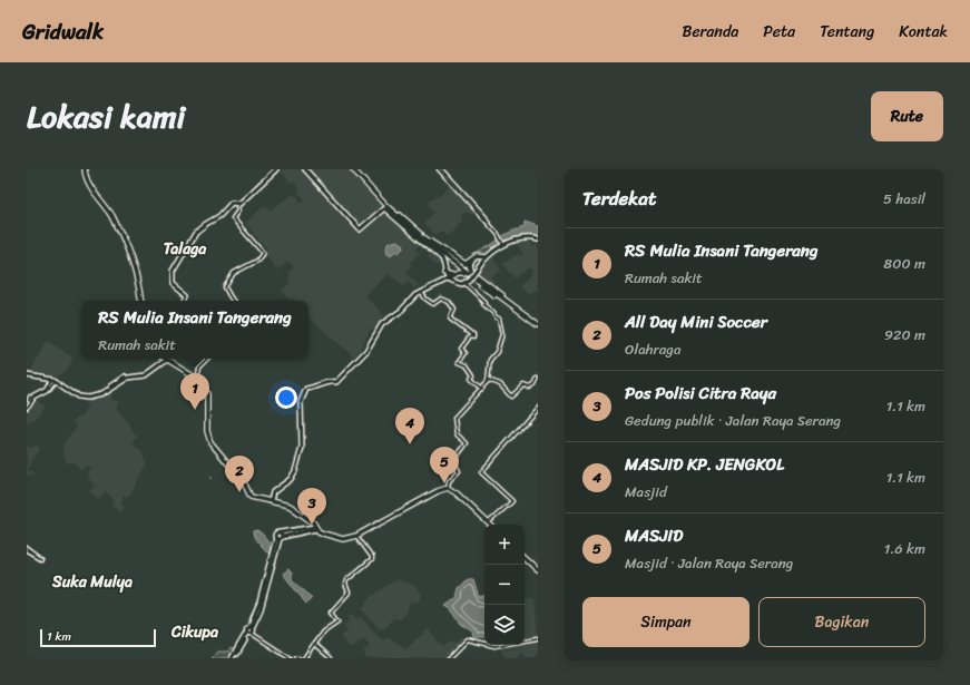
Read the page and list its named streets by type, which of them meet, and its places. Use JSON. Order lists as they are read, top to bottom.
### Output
{
  "districts": ["Talaga", "Suka Mulya", "Cikupa"],
  "scale_bar": "1 km",
  "page": {
    "header": "Gridwalk",
    "nav": [
      "Beranda",
      "Peta",
      "Tentang",
      "Kontak"
    ],
    "title": "Lokasi kami",
    "buttons": [
      "Rute",
      ["Simpan", "Bagikan"]
    ],
    "heading": ["Terdekat", "5 hasil"],
    "list": [
      {
        "mark": "1",
        "name": "RS Mulia Insani Tangerang",
        "note": "Rumah sakit",
        "value": "800 m"
      },
      {
        "mark": "2",
        "name": "All Day Mini Soccer",
        "note": "Olahraga",
        "value": "920 m"
      },
      {
        "mark": "3",
        "name": "Pos Polisi Citra Raya",
        "note": "Gedung publik · Jalan Raya Serang",
        "value": "1.1 km"
      },
      {
        "mark": "4",
        "name": "MASJID KP. JENGKOL",
        "note": "Masjid",
        "value": "1.1 km"
      },
      {
        "mark": "5",
        "name": "MASJID",
        "note": "Masjid · Jalan Raya Serang",
        "value": "1.6 km"
      }
    ],
    "popup": ["RS Mulia Insani Tangerang", "Rumah sakit"],
    "pins": [
      "1",
      "4",
      "5",
      "2",
      "3"
    ],
    "map_buttons": ["+", "−"],
    "scale": "1 km"
  }
}
